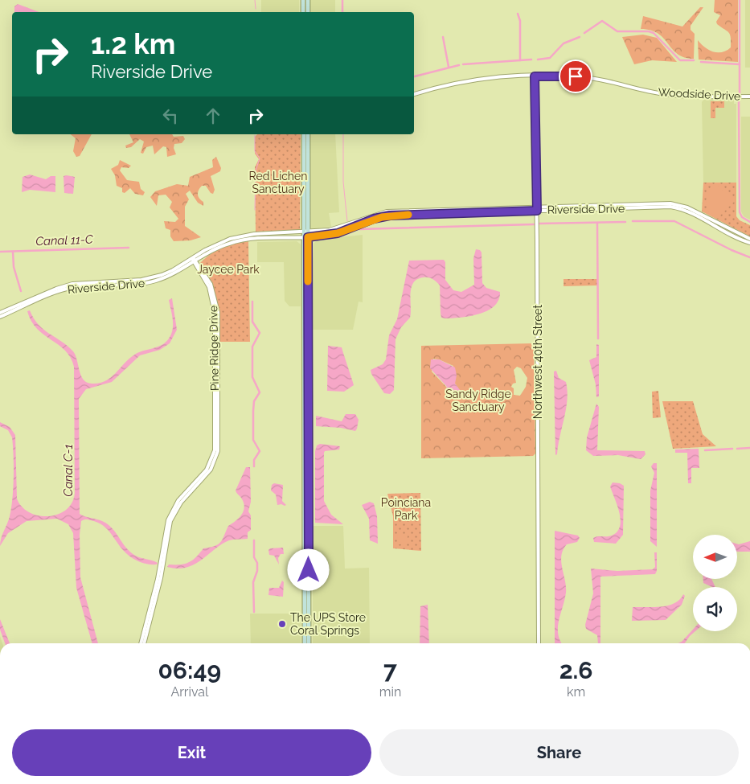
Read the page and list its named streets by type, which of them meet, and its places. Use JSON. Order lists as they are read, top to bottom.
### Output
{
  "streets": {
    "street": [
      "Woodside Drive",
      "Riverside Drive",
      "Pine Ridge Drive",
      "Northwest 40th Street"
    ]
  },
  "crossings": [
    ["Woodside Drive", "Northwest 40th Street"],
    ["Riverside Drive", "Pine Ridge Drive"],
    ["Riverside Drive", "Northwest 40th Street"]
  ],
  "water": ["Canal 11-C", "Canal C-1"],
  "parks": [
    "Red Lichen Sanctuary",
    "Jaycee Park",
    "Sandy Ridge Sanctuary",
    "Poinciana Park"
  ],
  "places": ["The UPS Store Coral Springs"],
  "north": "left",
  "page": {
    "turn": ["1.2 km", "Riverside Drive"],
    "eta": [
      "06:49",
      "Arrival",
      "7",
      "min",
      "2.6",
      "km"
    ],
    "buttons": ["Exit", "Share"]
  }
}
